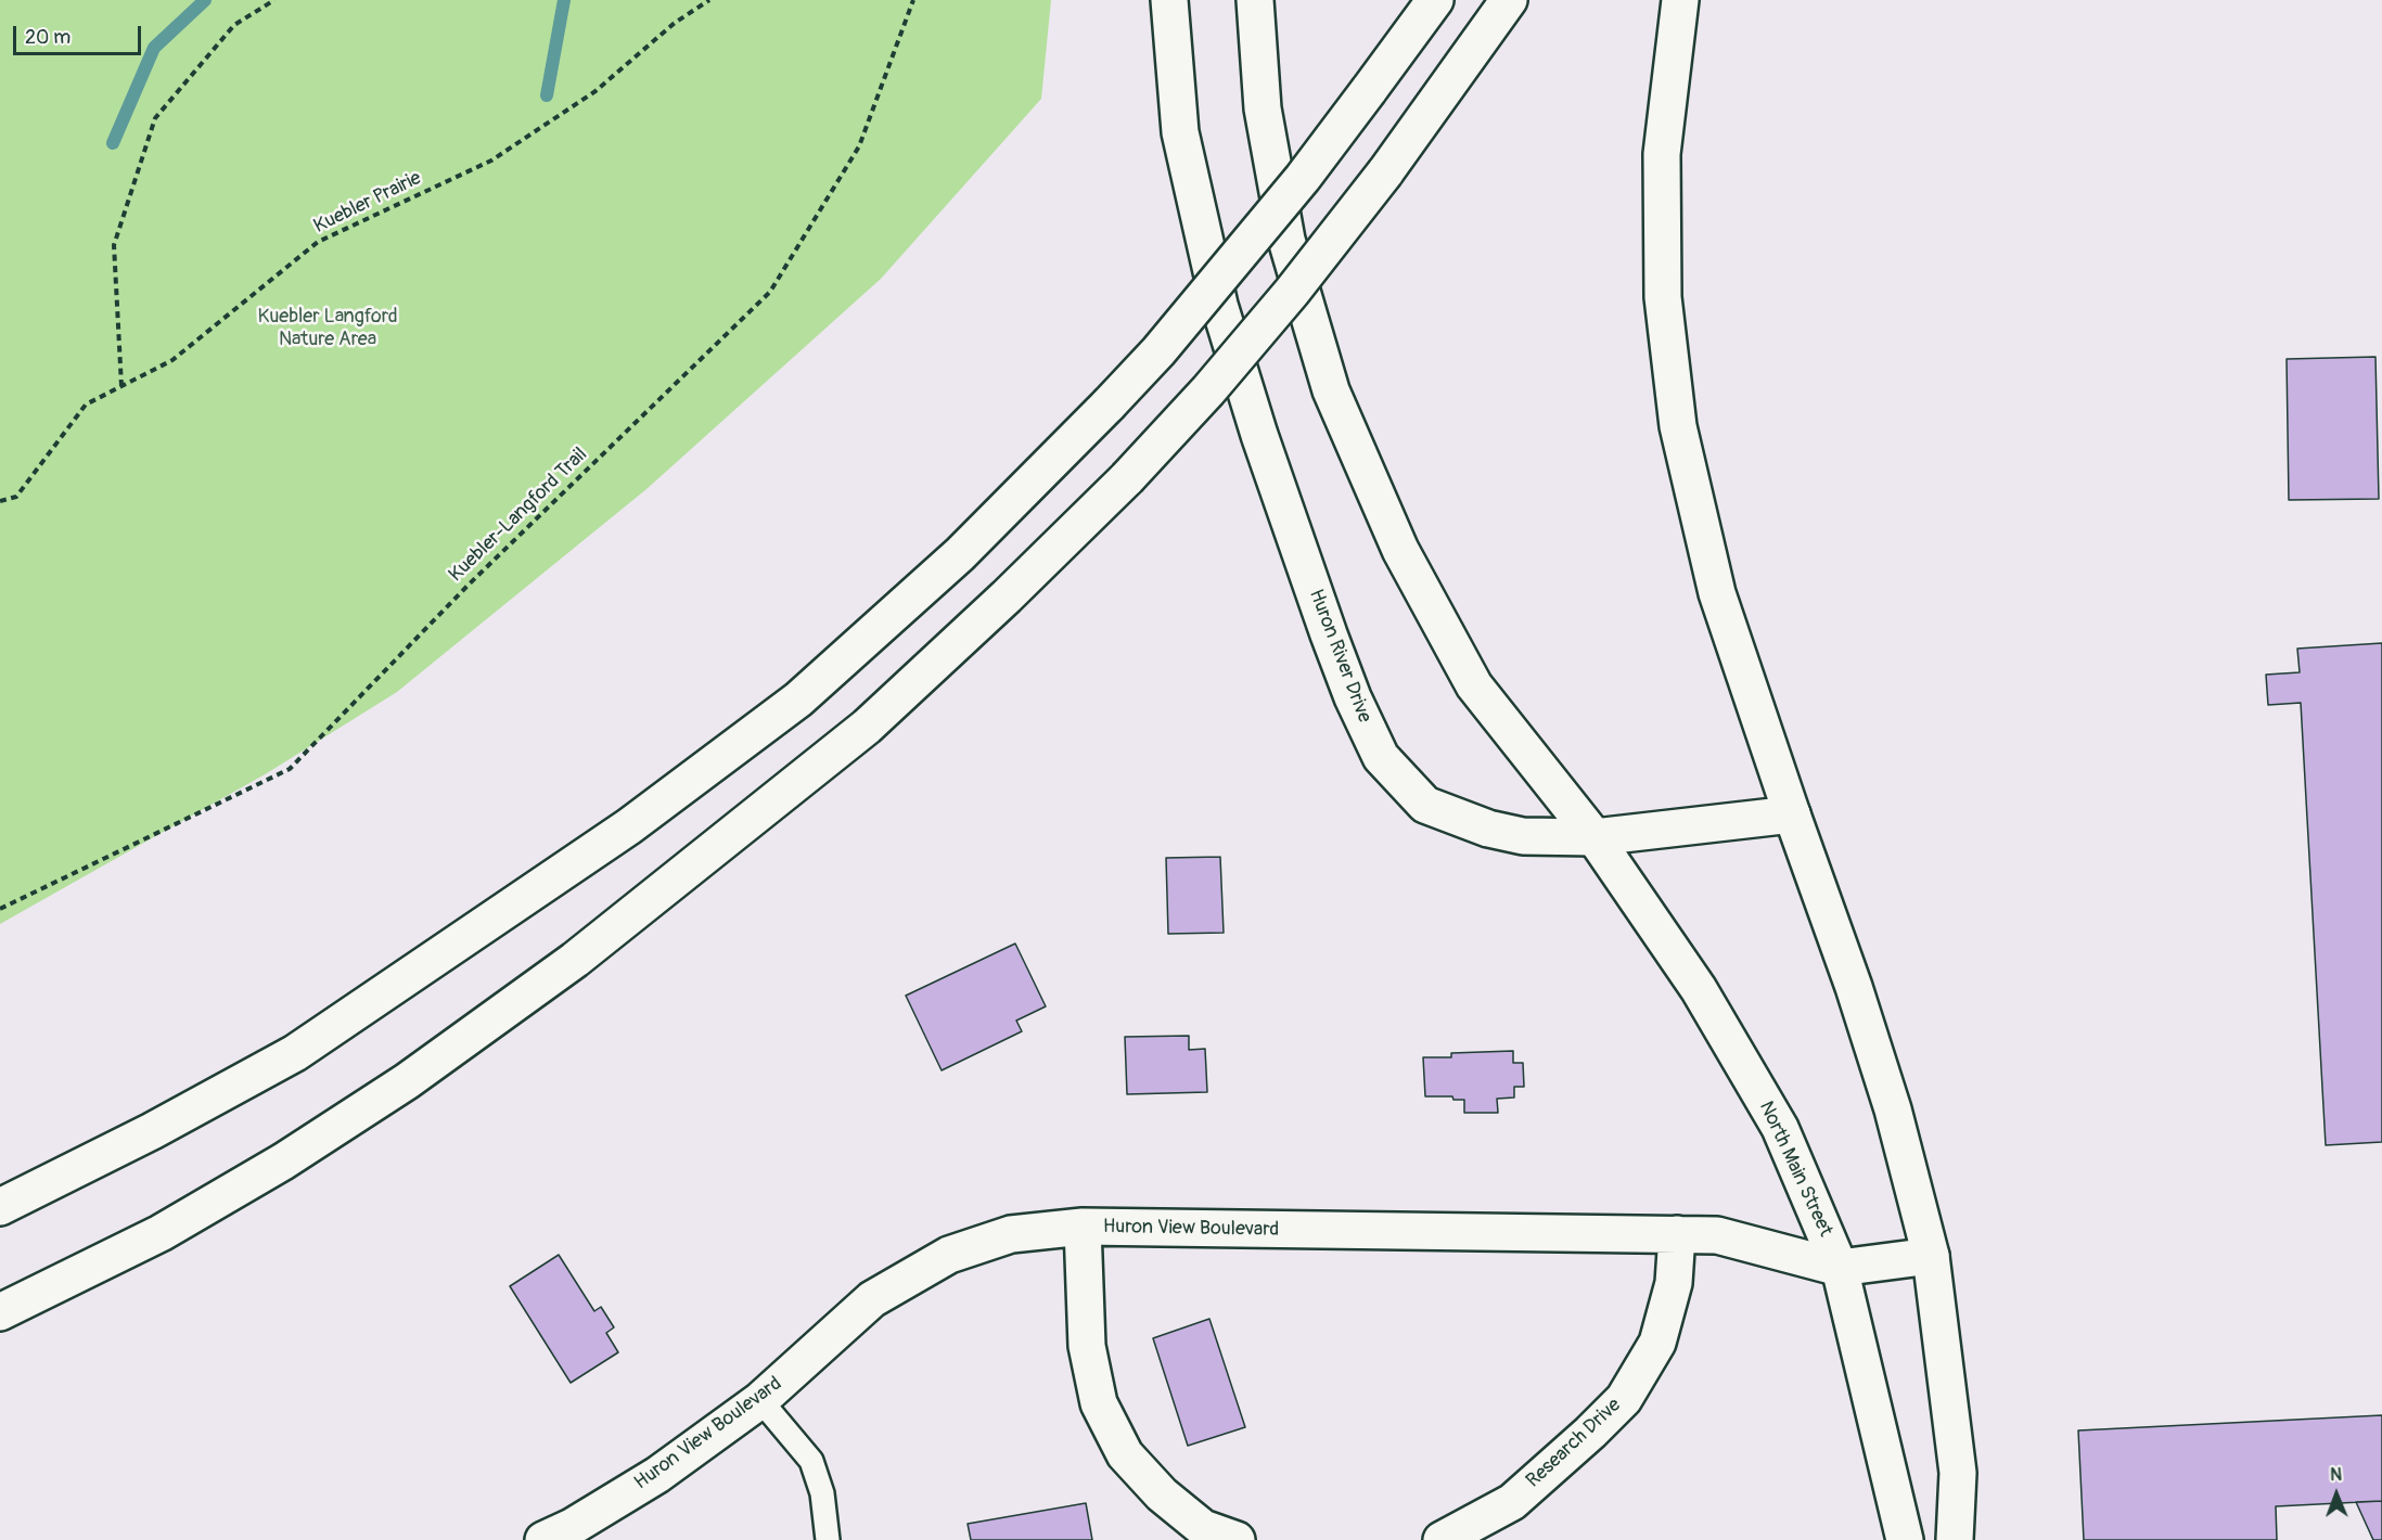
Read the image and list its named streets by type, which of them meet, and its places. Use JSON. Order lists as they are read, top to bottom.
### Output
{
  "streets": {
    "main road": [
      "Huron River Drive",
      "North Main Street",
      "Huron View Boulevard",
      "Research Drive"
    ],
    "path": ["Kuebler Prairie", "Kuebler-Langford Trail"]
  },
  "crossings": [
    ["Huron River Drive", "North Main Street"],
    ["North Main Street", "Huron View Boulevard"],
    ["Huron View Boulevard", "Research Drive"]
  ],
  "parks": ["Kuebler Langford Nature Area"],
  "scale_bar": "20 m",
  "north": "top"
}
